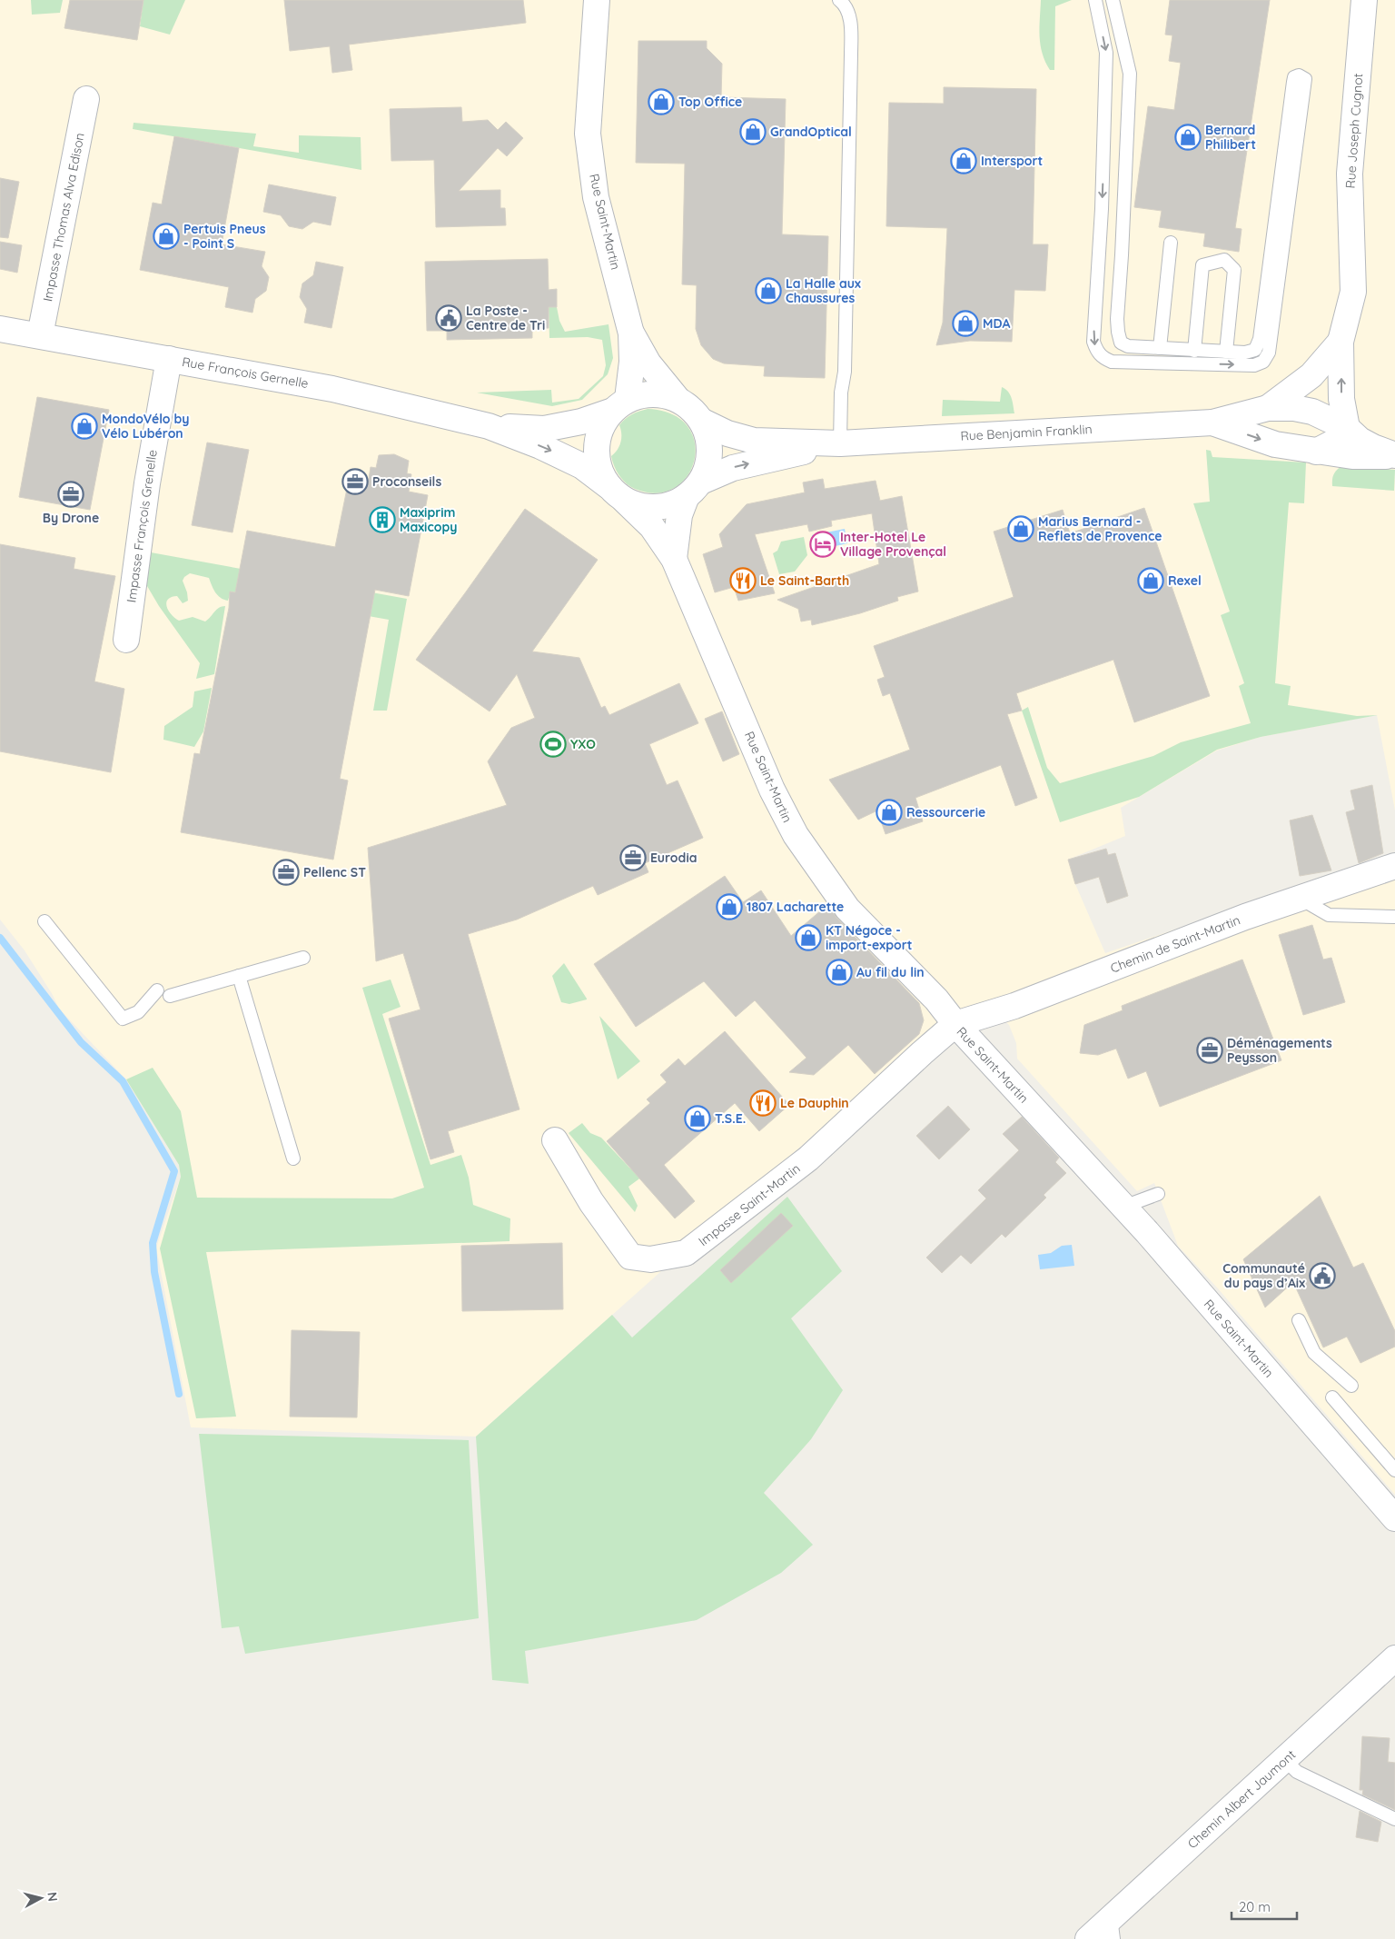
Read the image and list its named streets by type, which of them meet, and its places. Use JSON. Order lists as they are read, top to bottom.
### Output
{
  "streets": {
    "street": [
      "Rue Joseph Cugnot",
      "Impasse Thomas Alva Edison",
      "Rue Saint-Martin",
      "Rue François Gernelle",
      "Rue Benjamin Franklin",
      "Impasse François Grenelle",
      "Chemin de Saint-Martin",
      "Impasse Saint-Martin",
      "Chemin Albert Jaumont"
    ]
  },
  "crossings": [
    ["Impasse Thomas Alva Edison", "Rue François Gernelle"],
    ["Rue Saint-Martin", "Rue Benjamin Franklin"],
    ["Rue Saint-Martin", "Chemin de Saint-Martin"],
    ["Rue Saint-Martin", "Impasse Saint-Martin"],
    ["Rue François Gernelle", "Impasse François Grenelle"],
    ["Chemin de Saint-Martin", "Impasse Saint-Martin"]
  ],
  "places": {
    "shop": [
      "Top Office",
      "GrandOptical",
      "Bernard Philibert",
      "Intersport",
      "Pertuis Pneus - Point S",
      "La Halle aux Chaussures",
      "MDA",
      "MondoVélo by Vélo Lubéron",
      "Marius Bernard - Reflets de Provence",
      "Rexel",
      "Ressourcerie",
      "1807 Lacharette",
      "KT Négoce - import-export",
      "Au fil du lin",
      "T.S.E."
    ],
    "public building": ["La Poste - Centre de Tri", "Communauté du pays d’Aix"],
    "office": [
      "Proconseils",
      "By Drone",
      "Eurodia",
      "Pellenc ST",
      "Déménagements Peysson"
    ],
    "building": ["Maxiprim Maxicopy"],
    "hotel": ["Inter-Hotel Le Village Provençal"],
    "restaurant": ["Le Saint-Barth", "Le Dauphin"],
    "sports": ["YXO"]
  },
  "scale_bar": "20 m",
  "north": "right"
}
